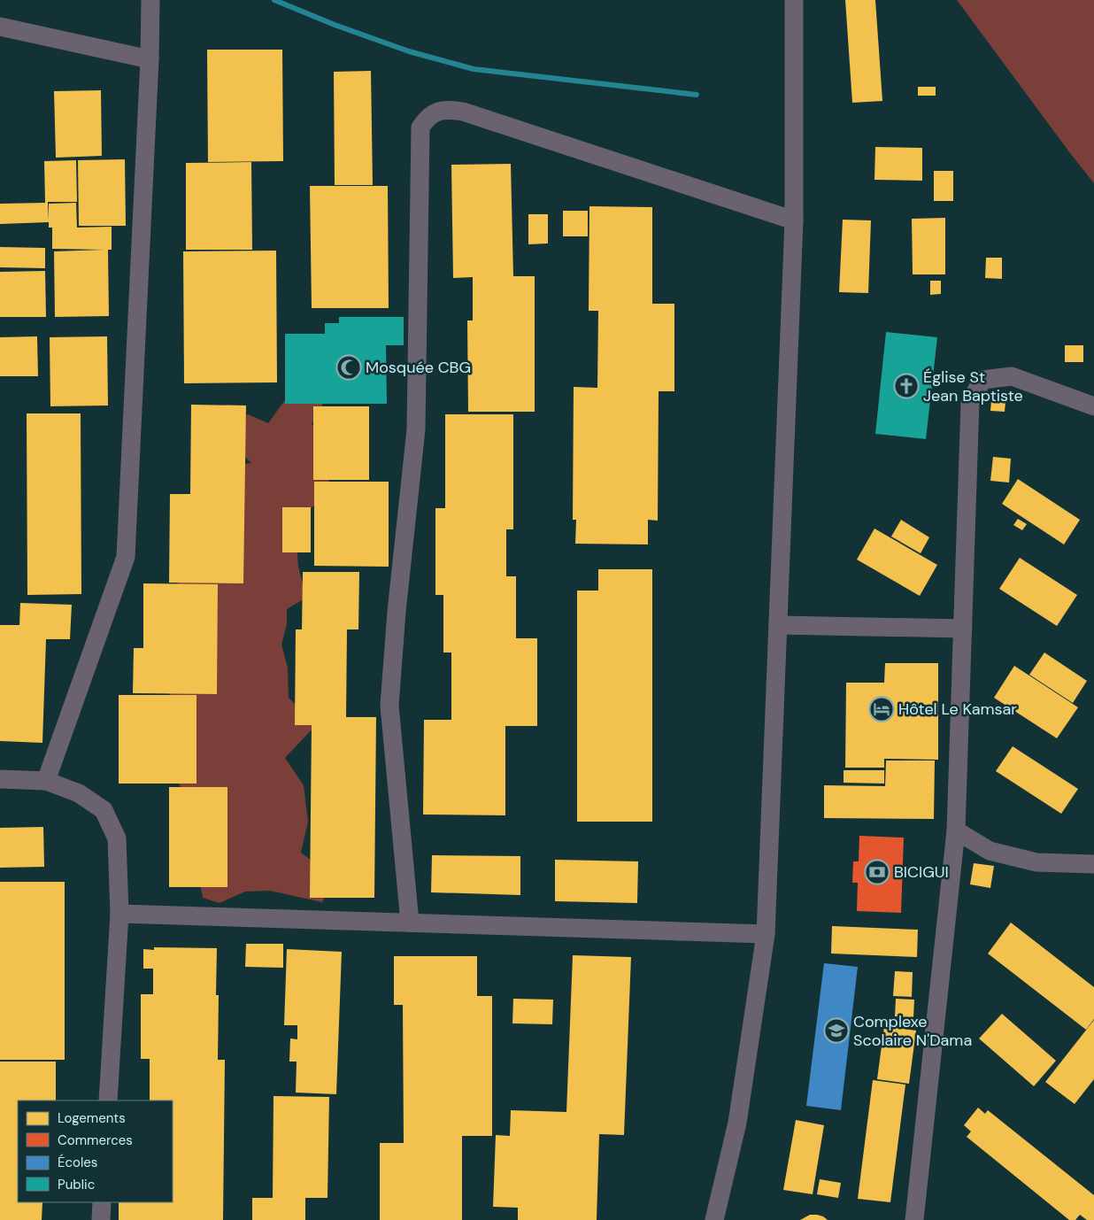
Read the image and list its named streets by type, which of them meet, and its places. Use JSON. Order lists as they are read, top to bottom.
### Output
{
  "places": {
    "mosque": ["Mosquée CBG"],
    "church": ["Église St Jean Baptiste"],
    "hotel": ["Hôtel Le Kamsar"],
    "bank": ["BICIGUI"],
    "school or university": ["Complexe Scolaire N'Dama"]
  },
  "legend": [
    "Logements",
    "Commerces",
    "Écoles",
    "Public"
  ]
}
